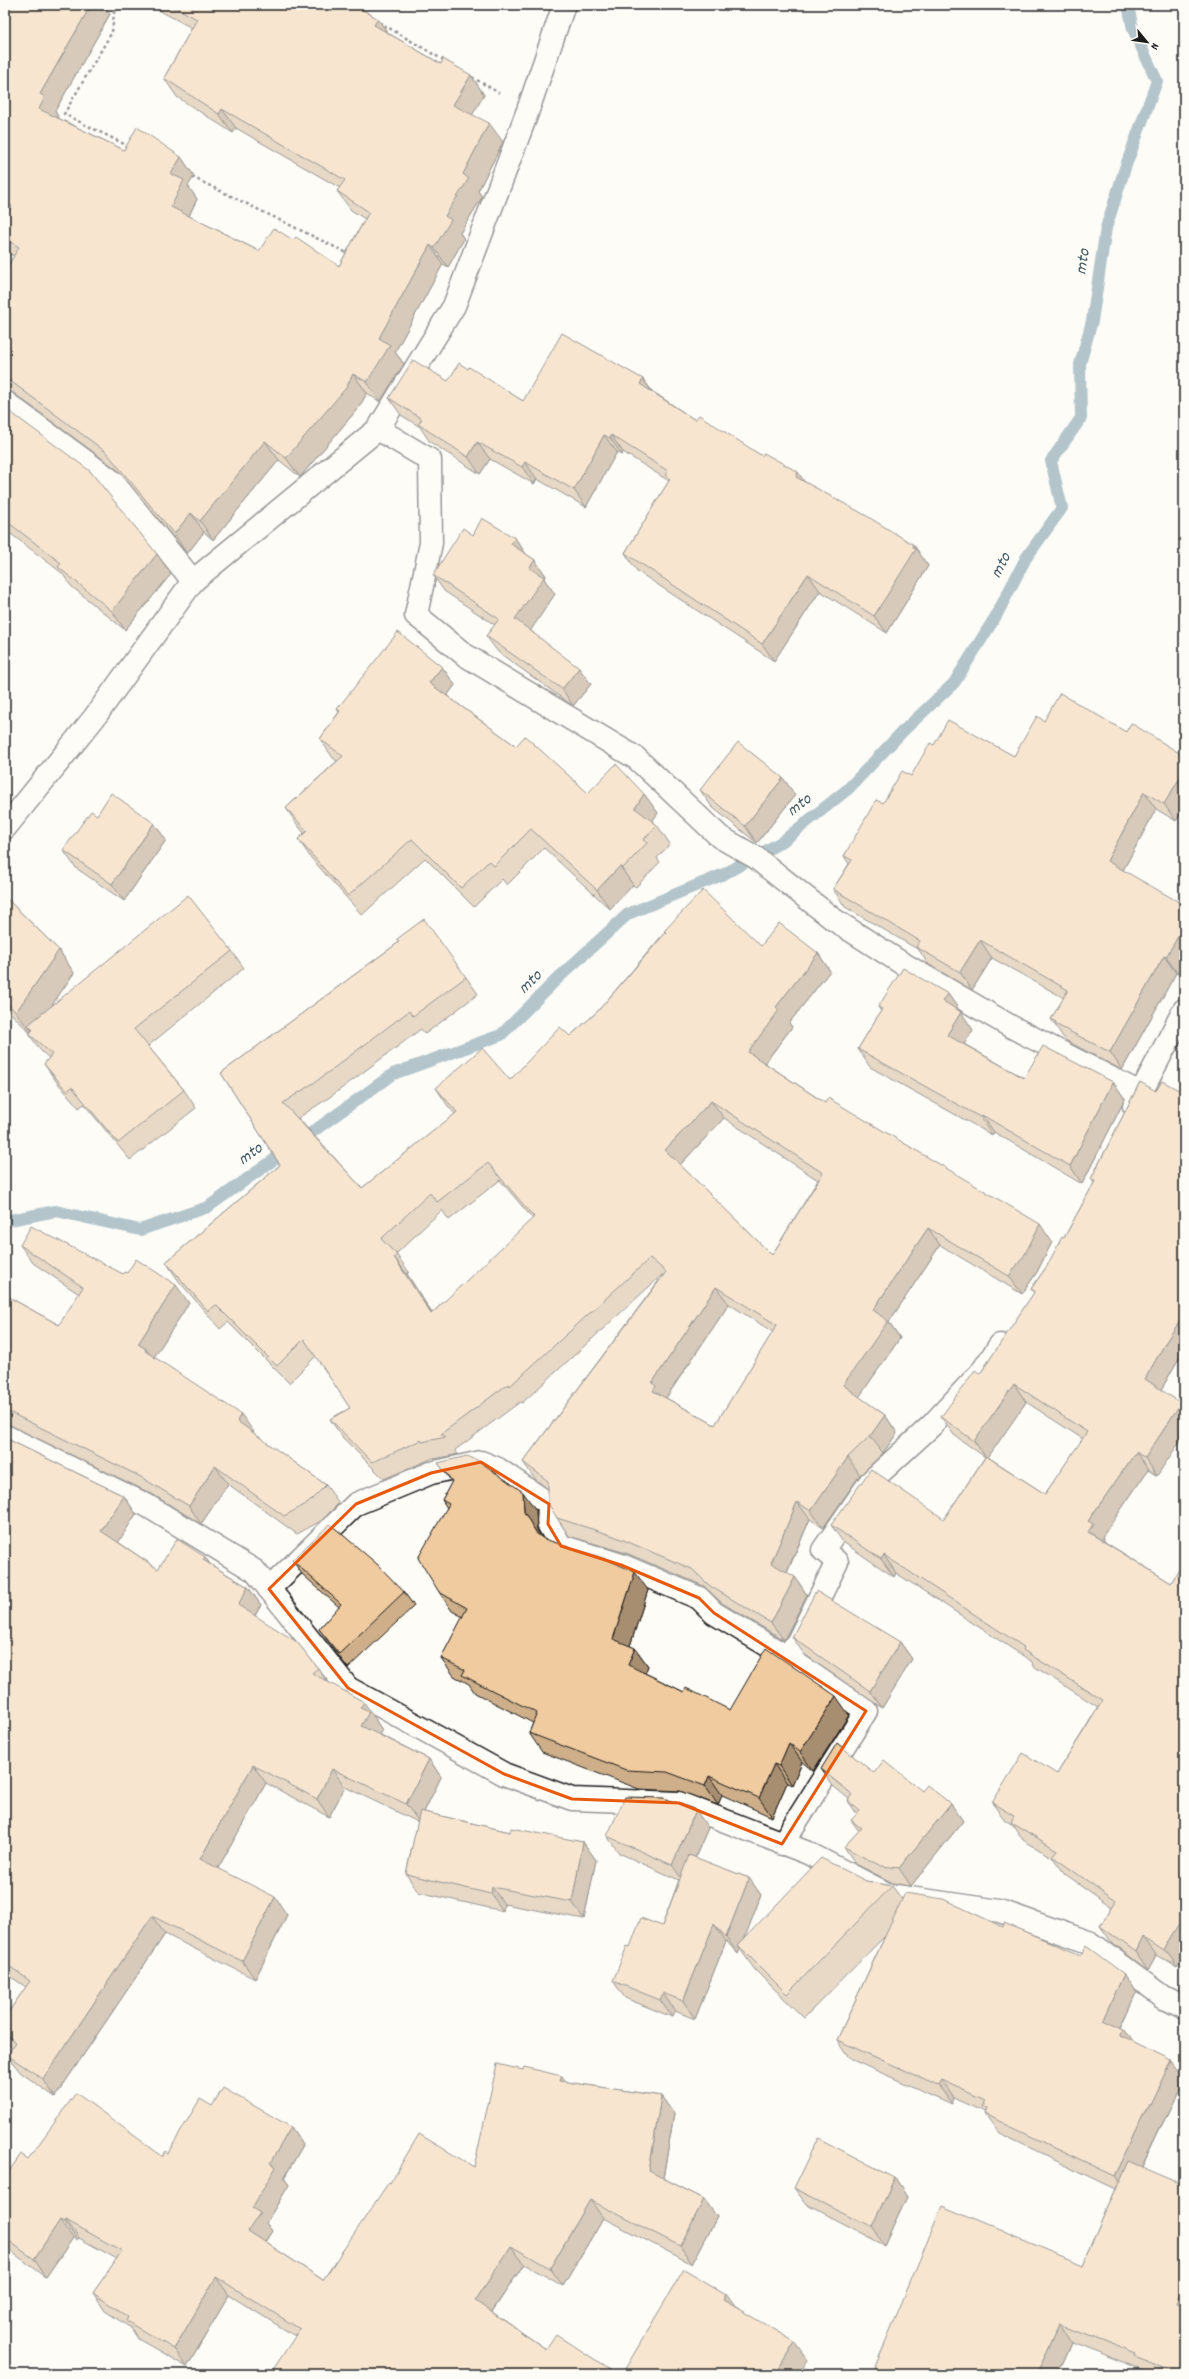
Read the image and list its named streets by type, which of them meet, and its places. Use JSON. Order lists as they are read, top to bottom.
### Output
{
  "water": ["mto"],
  "north": "bottom right"
}
